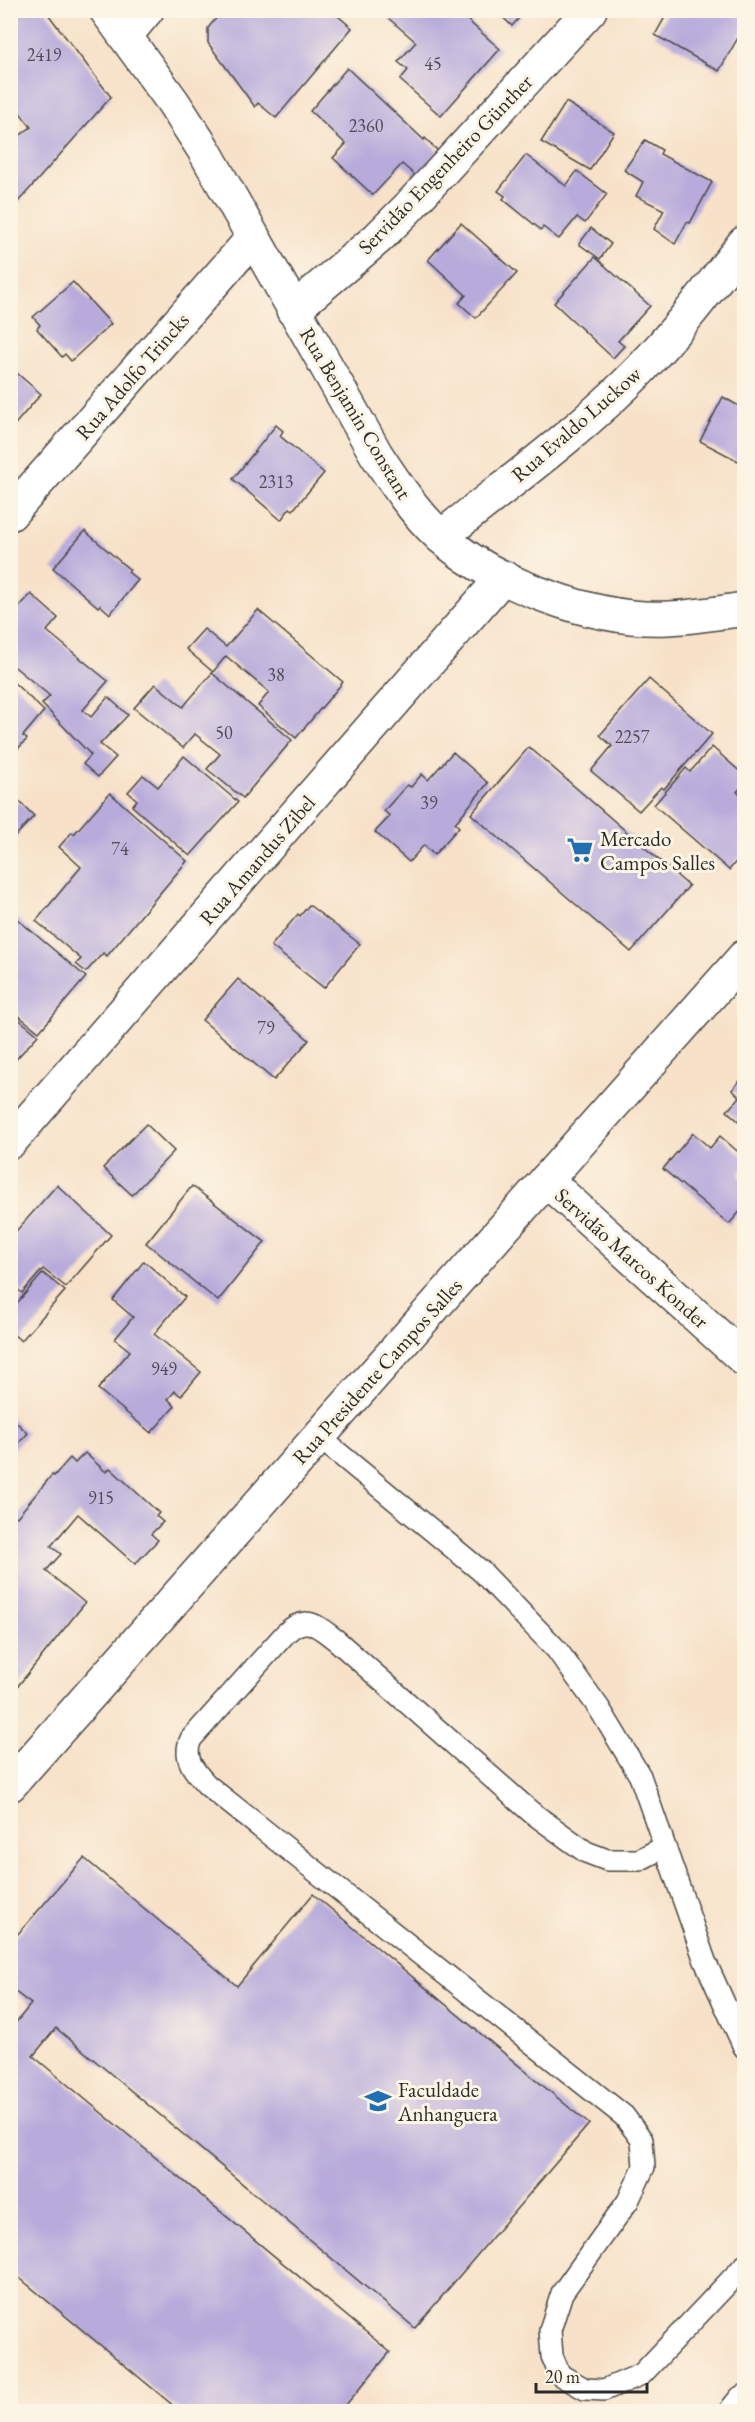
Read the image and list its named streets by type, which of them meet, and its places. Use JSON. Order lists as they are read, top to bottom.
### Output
{
  "streets": {
    "street": [
      "Servidão Engenheiro Günther",
      "Rua Adolfo Trincks",
      "Rua Benjamin Constant",
      "Rua Evaldo Luckow",
      "Rua Amandus Zibel",
      "Servidão Marcos Konder",
      "Rua Presidente Campos Salles"
    ]
  },
  "crossings": [
    ["Servidão Engenheiro Günther", "Rua Benjamin Constant"],
    ["Rua Adolfo Trincks", "Rua Benjamin Constant"],
    ["Rua Benjamin Constant", "Rua Evaldo Luckow"],
    ["Rua Benjamin Constant", "Rua Amandus Zibel"],
    ["Servidão Marcos Konder", "Rua Presidente Campos Salles"]
  ],
  "places": {
    "supermarket": ["Mercado Campos Salles"],
    "school or university": ["Faculdade Anhanguera"]
  },
  "house_numbers": [
    "2419",
    "45",
    "2360",
    "2313",
    "38",
    "50",
    "2257",
    "39",
    "74",
    "79",
    "949",
    "915"
  ],
  "scale_bar": "20 m"
}
